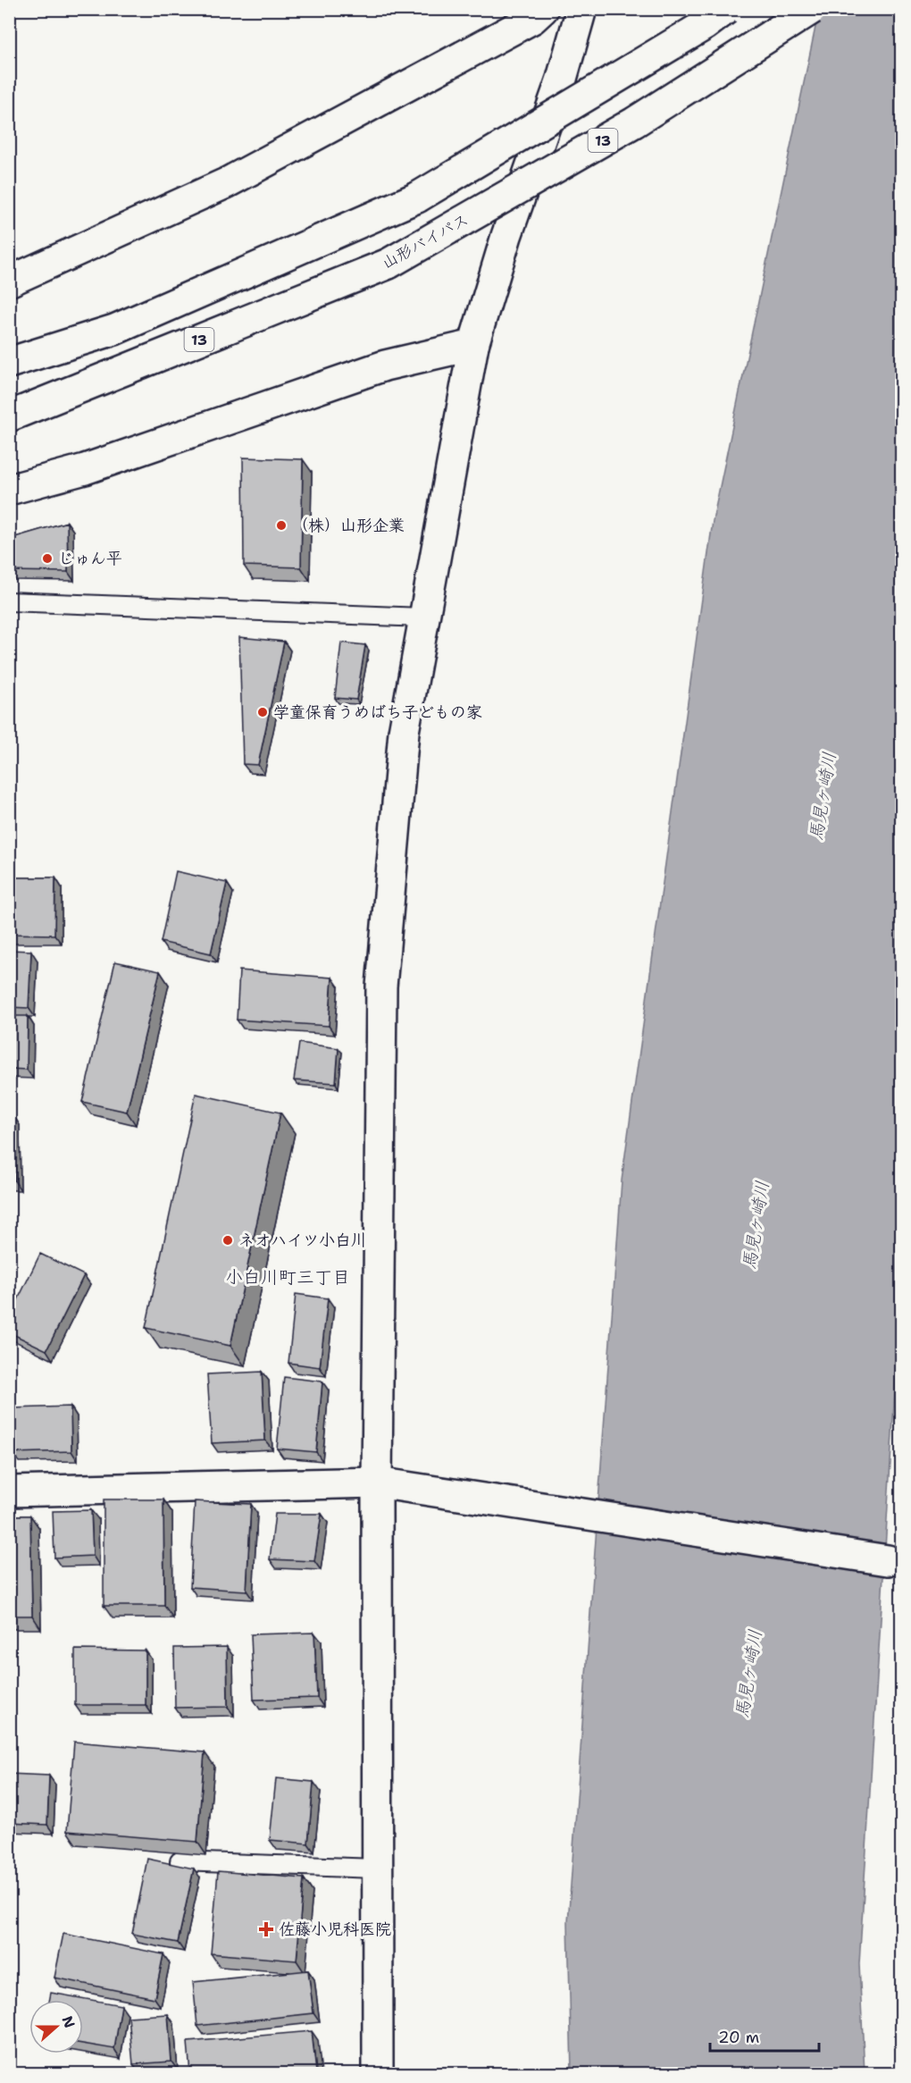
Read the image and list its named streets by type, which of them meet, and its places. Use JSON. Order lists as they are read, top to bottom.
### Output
{
  "streets": {
    "main road": ["13", "山形バイパス"]
  },
  "districts": ["小白川町三丁目"],
  "water": ["馬見ヶ崎川"],
  "places": {
    "other": [
      "（株）山形企業",
      "じゅん平",
      "学童保育うめばち子どもの家",
      "ネオハイツ小白川"
    ],
    "health": ["佐藤小児科医院"]
  },
  "scale_bar": "20 m",
  "north": "right"
}
